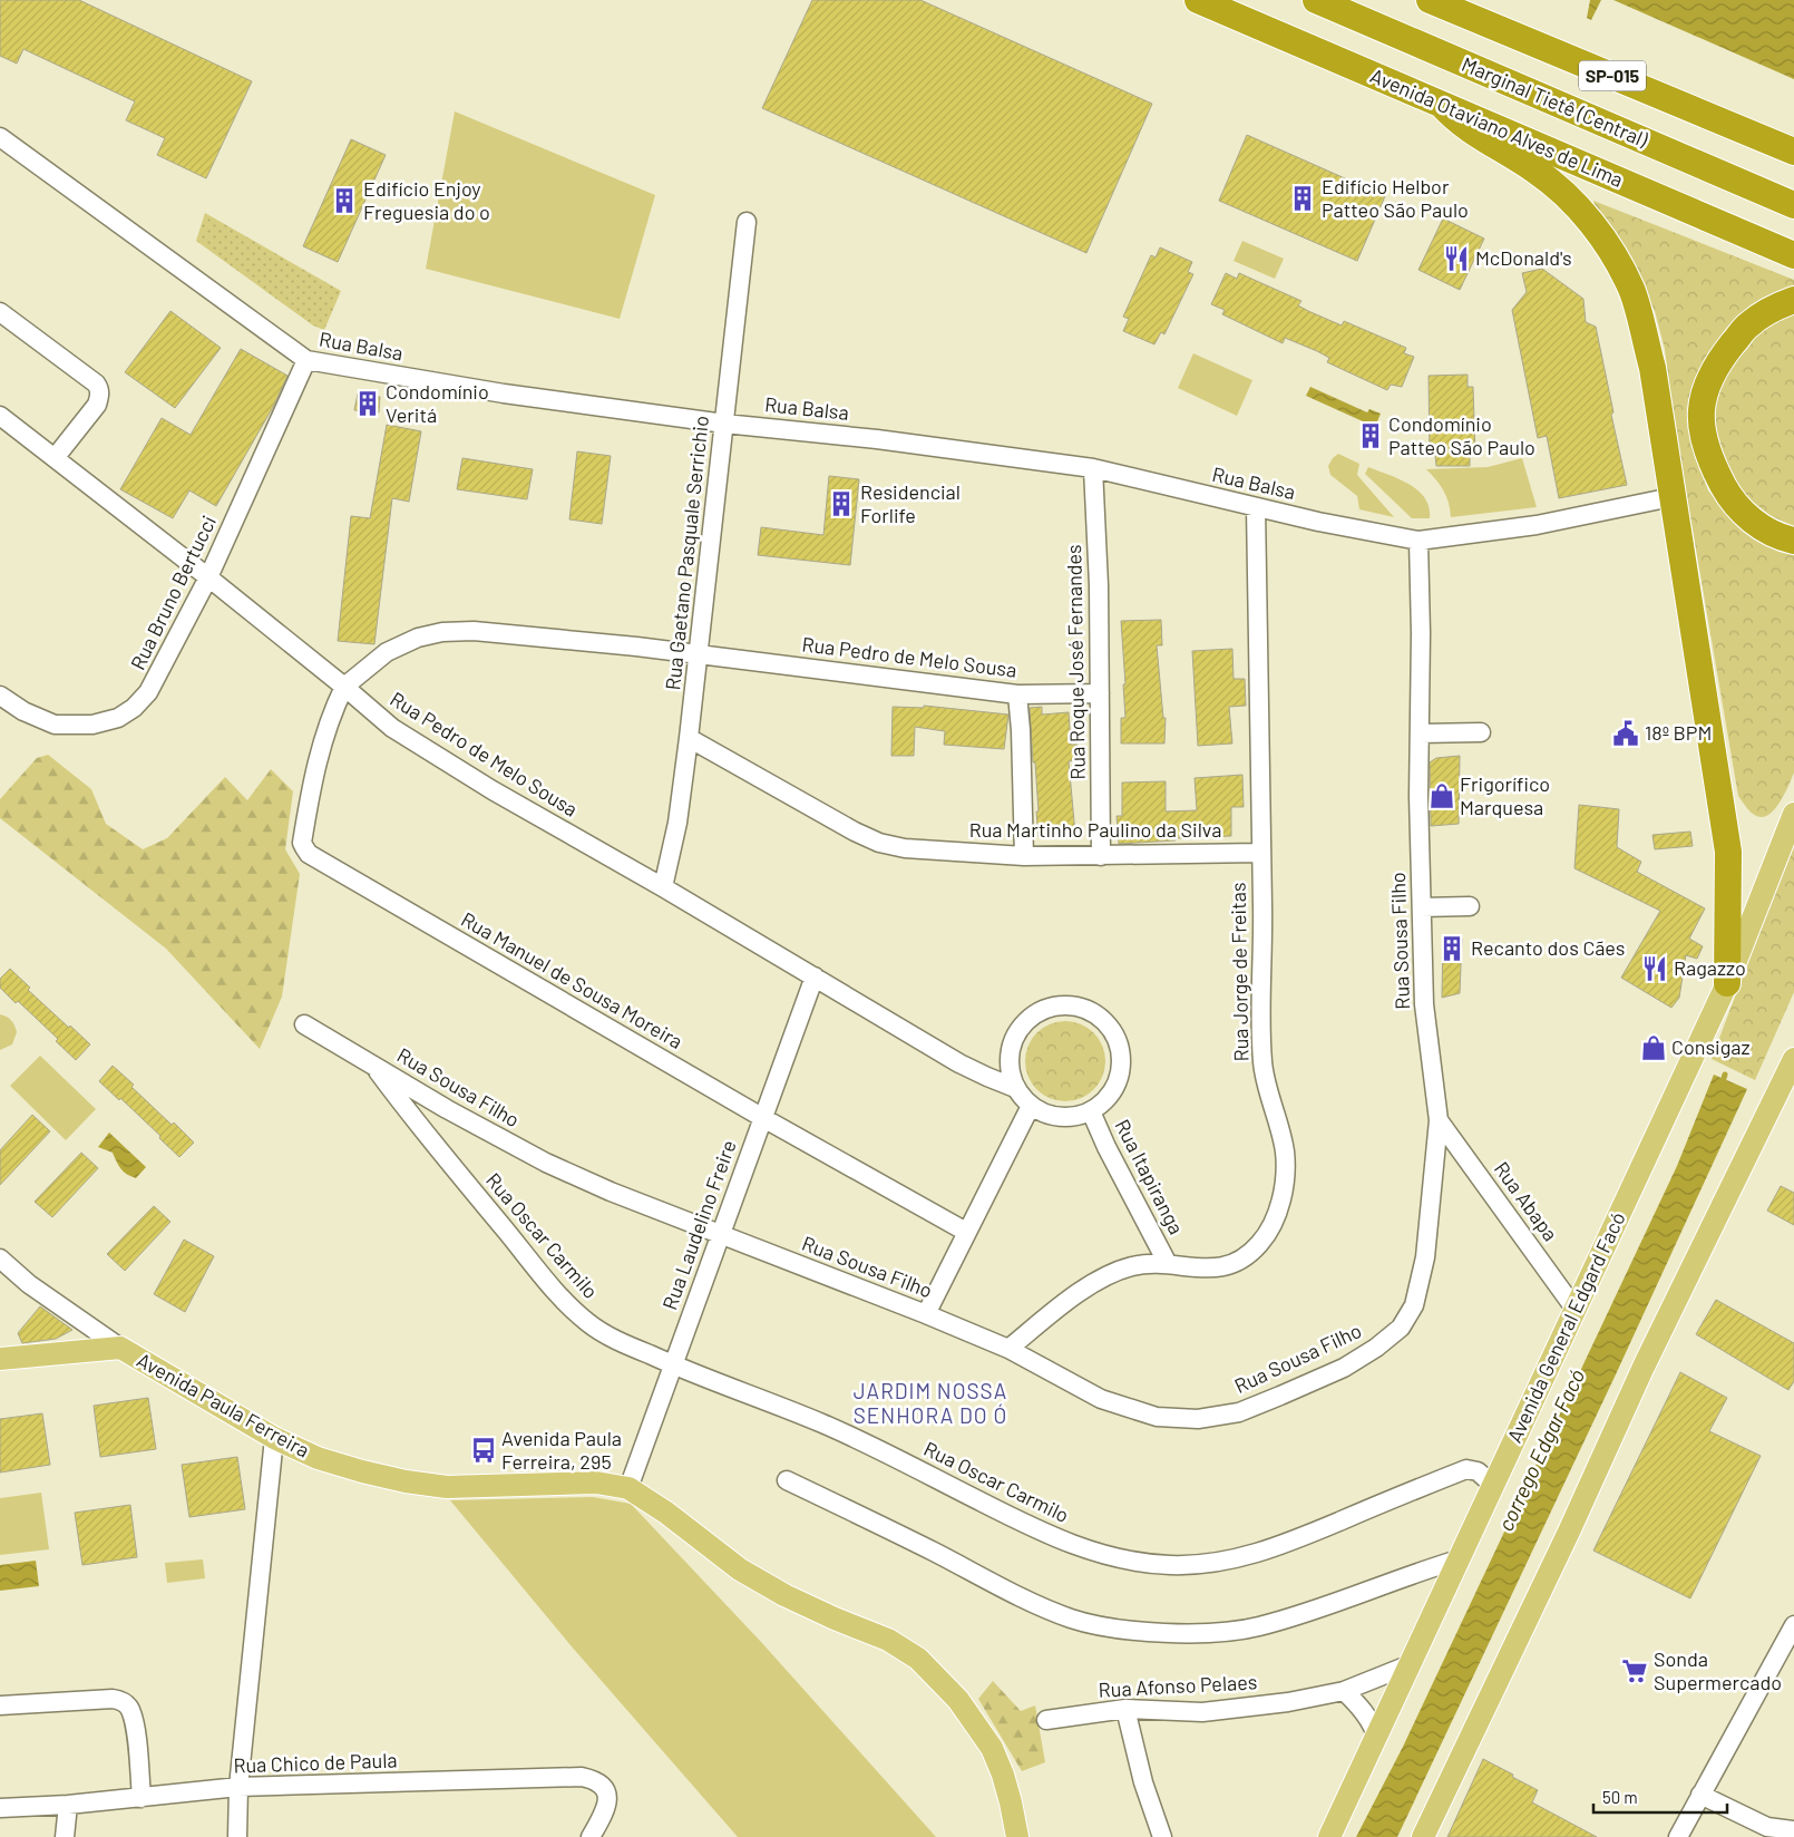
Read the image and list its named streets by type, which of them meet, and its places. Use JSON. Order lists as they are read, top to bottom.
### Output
{
  "streets": {
    "highway": ["SP-015", "Marginal Tietê (Central)", "Avenida Otaviano Alves de Lima"],
    "main road": ["Avenida General Edgard Facó", "Avenida Paula Ferreira"],
    "street": [
      "Rua Balsa",
      "Rua Gaetano Pasquale Serrichio",
      "Rua Bruno Bertucci",
      "Rua Pedro de Melo Sousa",
      "Rua Roque José Fernandes",
      "Rua Martinho Paulino da Silva",
      "Rua Sousa Filho",
      "Rua Jorge de Freitas",
      "Rua Manuel de Sousa Moreira",
      "Rua Itapiranga",
      "Rua Abapa",
      "Rua Laudelino Freire",
      "Rua Oscar Carmilo",
      "Rua Afonso Pelaes",
      "Rua Chico de Paula"
    ]
  },
  "crossings": [
    ["Rua Balsa", "Rua Gaetano Pasquale Serrichio"],
    ["Rua Balsa", "Rua Bruno Bertucci"],
    ["Rua Balsa", "Rua Roque José Fernandes"],
    ["Rua Balsa", "Rua Sousa Filho"],
    ["Rua Balsa", "Rua Jorge de Freitas"],
    ["Rua Gaetano Pasquale Serrichio", "Rua Pedro de Melo Sousa"],
    ["Rua Gaetano Pasquale Serrichio", "Rua Martinho Paulino da Silva"],
    ["Rua Pedro de Melo Sousa", "Rua Roque José Fernandes"],
    ["Rua Pedro de Melo Sousa", "Rua Manuel de Sousa Moreira"],
    ["Rua Pedro de Melo Sousa", "Rua Itapiranga"],
    ["Rua Pedro de Melo Sousa", "Rua Laudelino Freire"],
    ["Rua Roque José Fernandes", "Rua Martinho Paulino da Silva"],
    ["Rua Martinho Paulino da Silva", "Rua Jorge de Freitas"],
    ["Rua Sousa Filho", "Rua Jorge de Freitas"],
    ["Rua Sousa Filho", "Rua Abapa"],
    ["Rua Sousa Filho", "Rua Laudelino Freire"],
    ["Rua Sousa Filho", "Rua Oscar Carmilo"],
    ["Rua Jorge de Freitas", "Rua Itapiranga"],
    ["Rua Manuel de Sousa Moreira", "Rua Laudelino Freire"],
    ["Rua Abapa", "Avenida General Edgard Facó"],
    ["Rua Laudelino Freire", "Rua Oscar Carmilo"],
    ["Rua Laudelino Freire", "Avenida Paula Ferreira"],
    ["Rua Oscar Carmilo", "Avenida General Edgard Facó"],
    ["Avenida General Edgard Facó", "Rua Afonso Pelaes"]
  ],
  "districts": ["JARDIM NOSSA SENHORA DO Ó"],
  "water": ["corrego Edgar Facó"],
  "places": {
    "building": [
      "Edifício Helbor Patteo São Paulo",
      "Edifício Enjoy Freguesia do o",
      "Condomínio Veritá",
      "Condomínio Patteo São Paulo",
      "Residencial Forlife",
      "Recanto dos Cães"
    ],
    "restaurant": ["McDonald's", "Ragazzo"],
    "public building": ["18º BPM"],
    "shop": ["Frigorífico Marquesa", "Consigaz"],
    "bus stop": ["Avenida Paula Ferreira, 295"],
    "supermarket": ["Sonda Supermercado"]
  },
  "scale_bar": "50 m"
}
